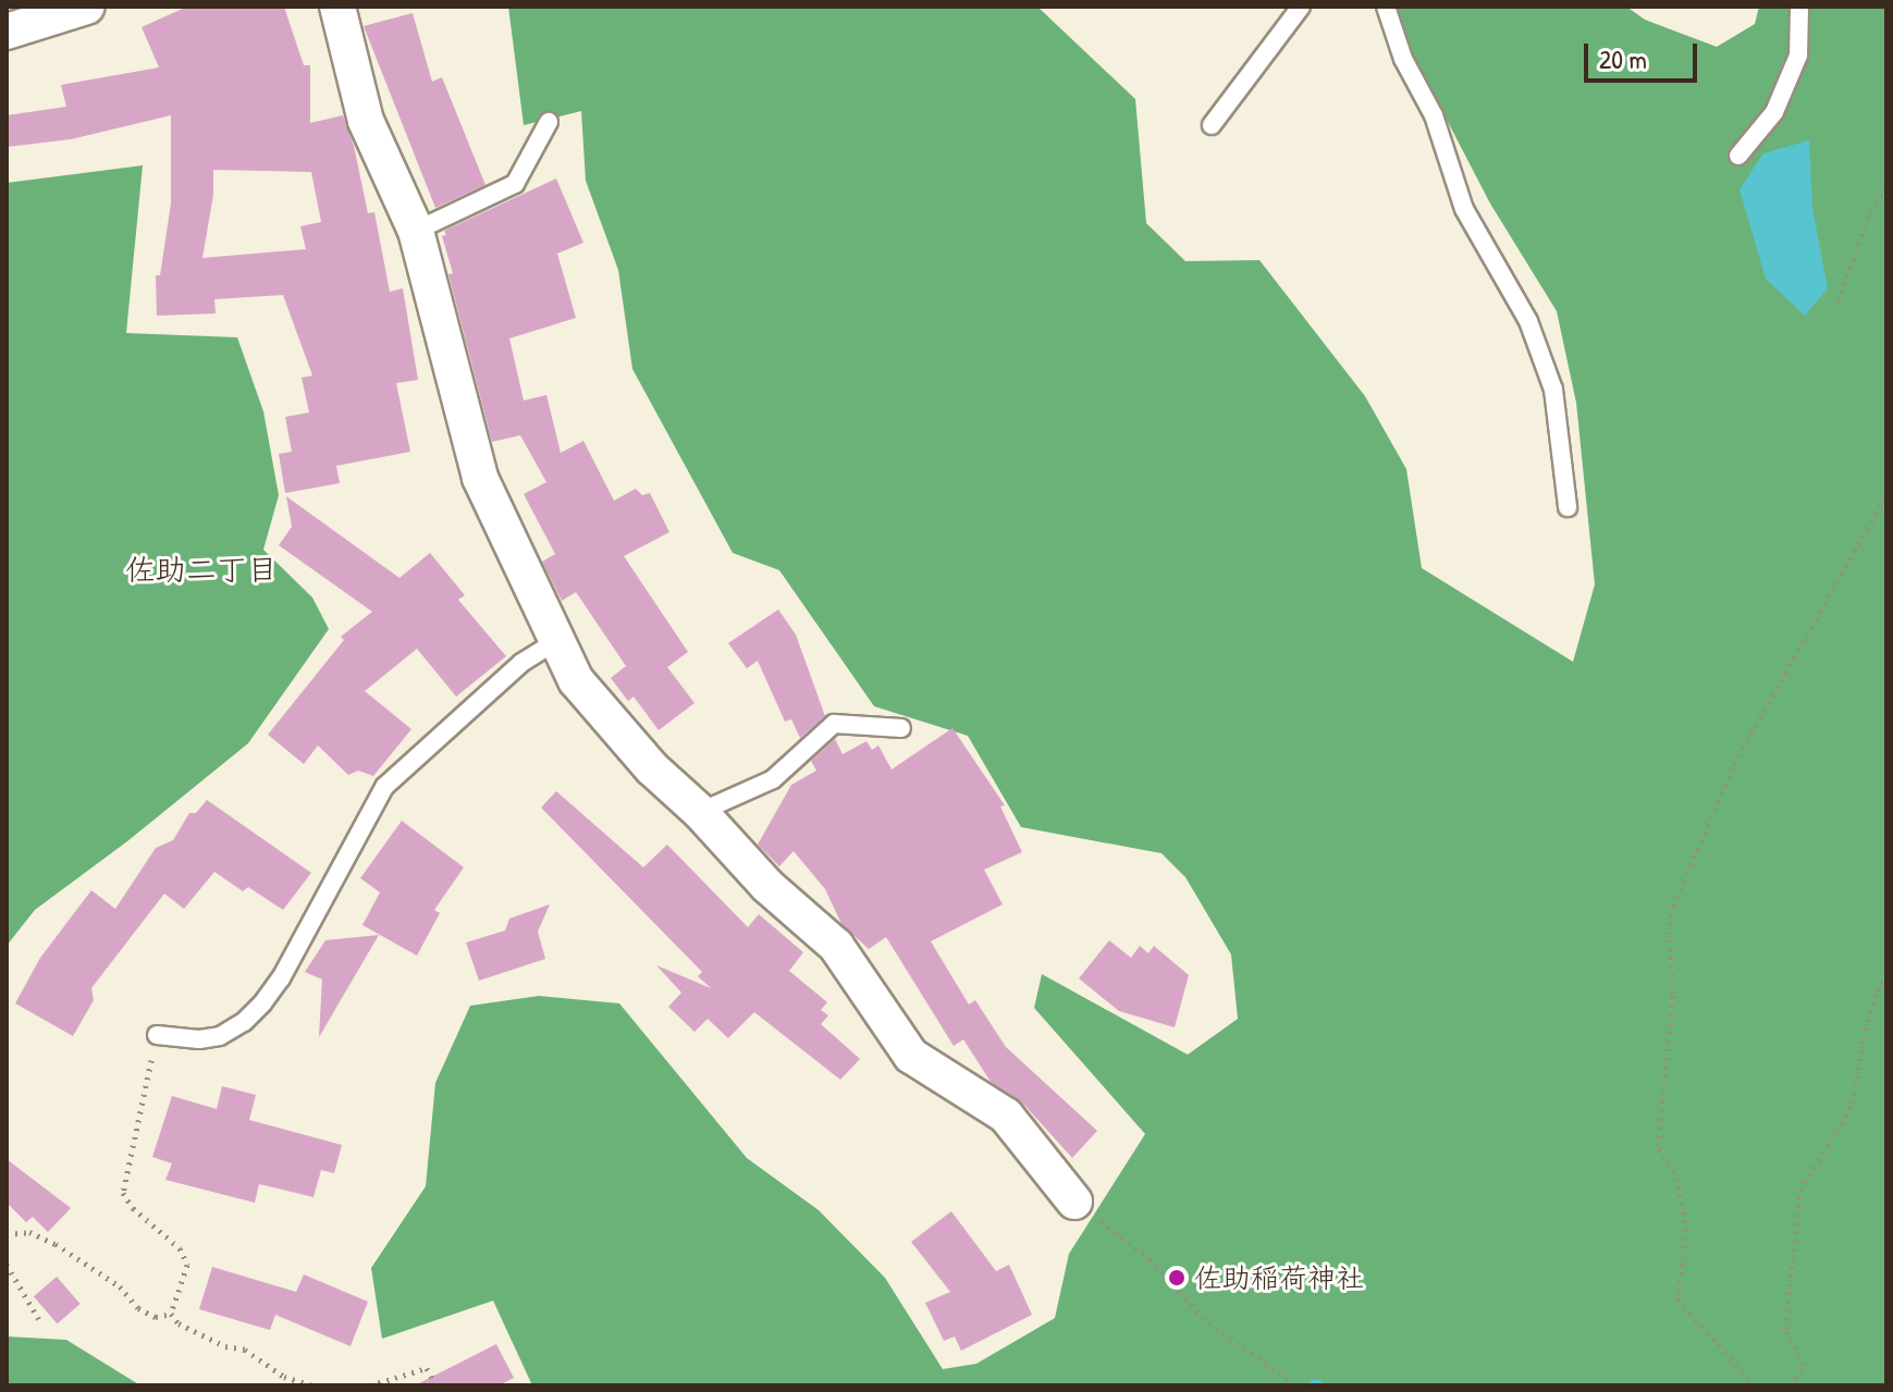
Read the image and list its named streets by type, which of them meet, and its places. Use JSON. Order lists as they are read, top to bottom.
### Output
{
  "districts": ["佐助二丁目"],
  "places": ["佐助稲荷神社"],
  "scale_bar": "20 m"
}
